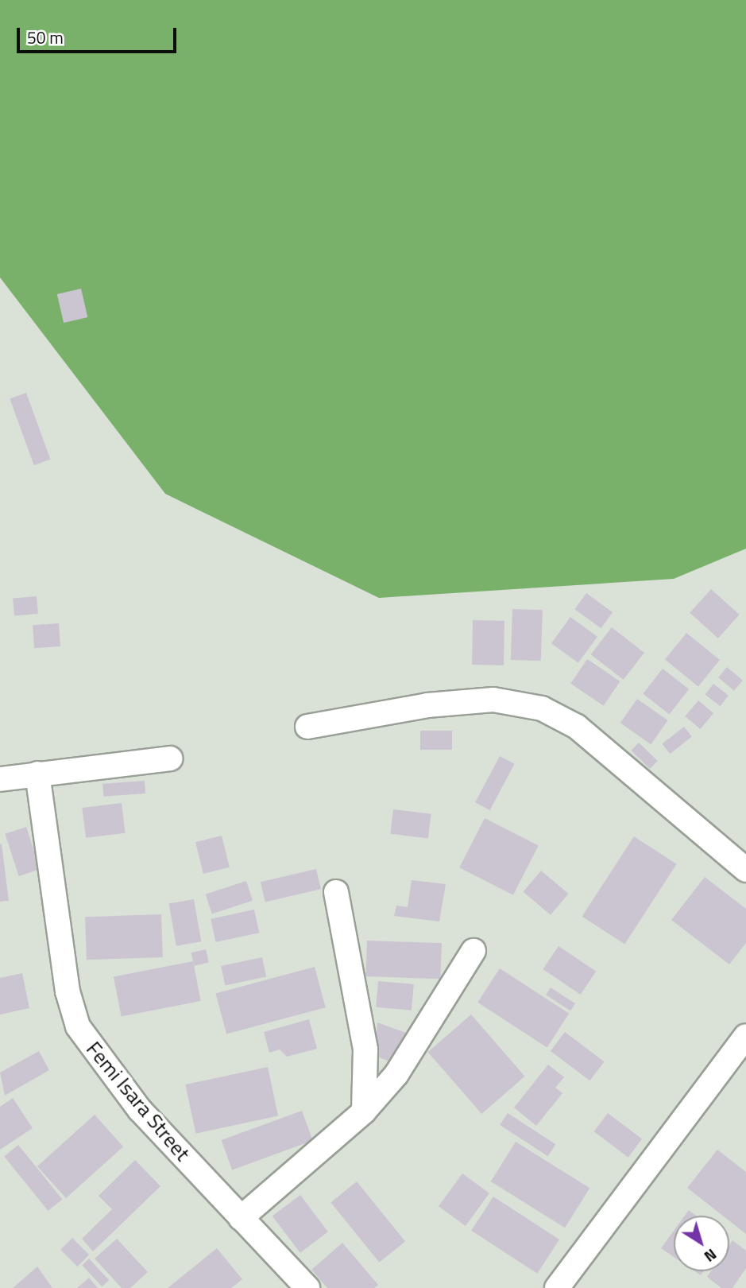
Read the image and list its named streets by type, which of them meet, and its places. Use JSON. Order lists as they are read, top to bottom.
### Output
{
  "streets": {
    "street": ["Femi Isara Street"]
  },
  "scale_bar": "50 m",
  "north": "bottom right"
}
